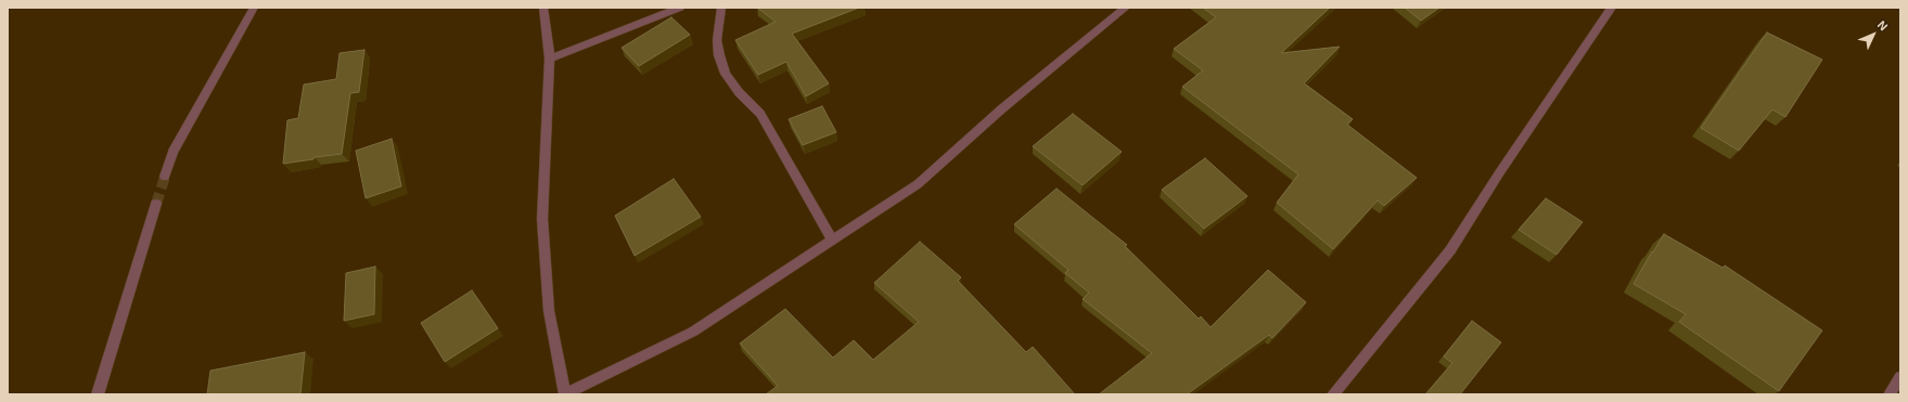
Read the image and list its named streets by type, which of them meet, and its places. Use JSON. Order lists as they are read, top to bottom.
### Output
{
  "north": "top right"
}
